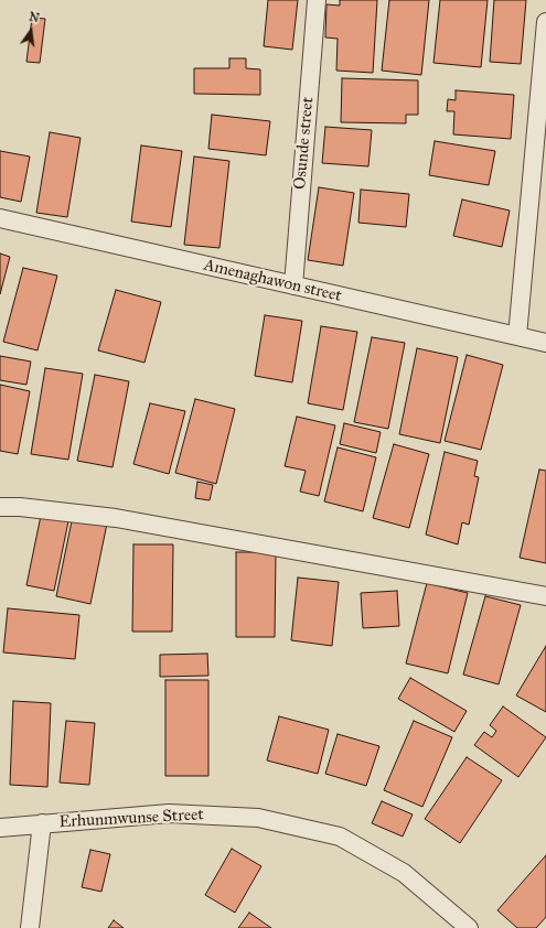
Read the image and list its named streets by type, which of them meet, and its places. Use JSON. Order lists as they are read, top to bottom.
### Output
{
  "streets": {
    "street": ["Osunde street", "Amenaghawon street", "Erhunmwunse Street"]
  },
  "crossings": [
    ["Osunde street", "Amenaghawon street"]
  ],
  "north": "top"
}
